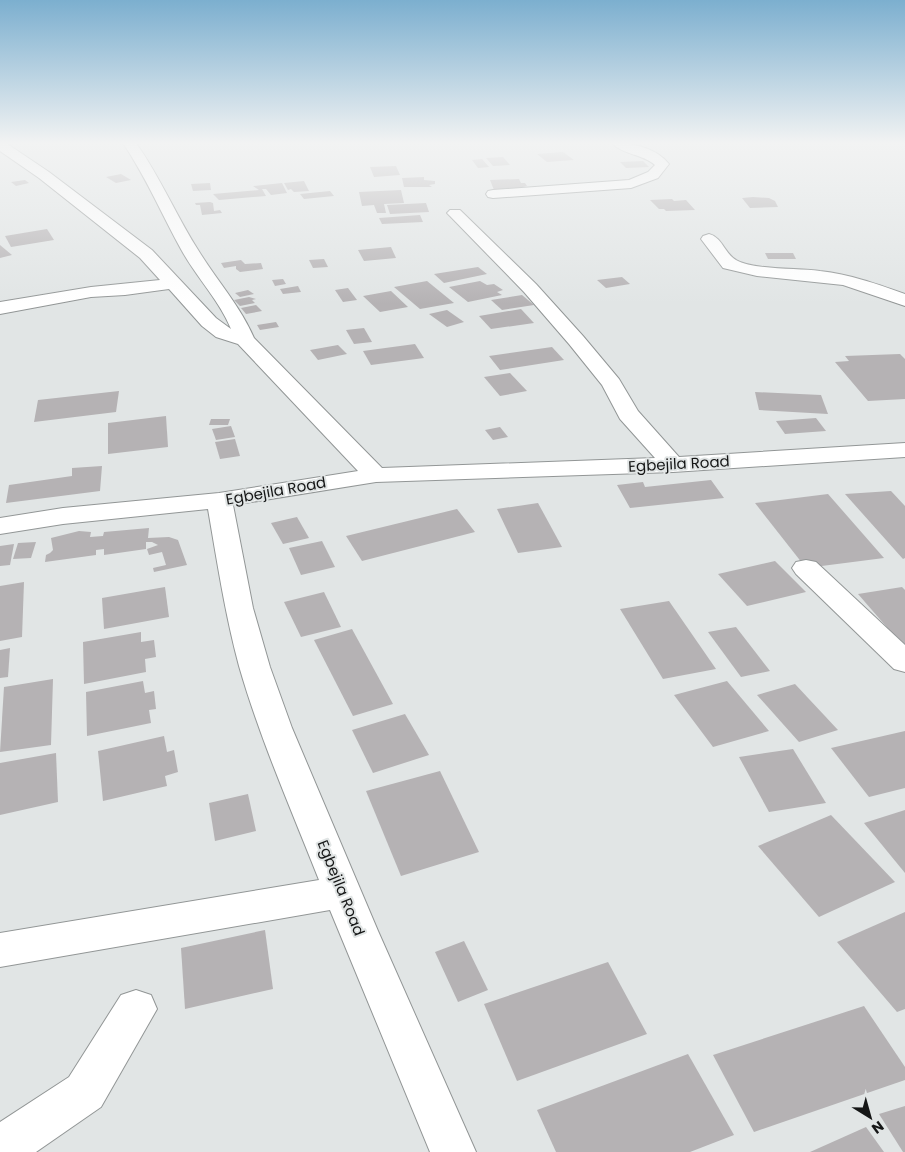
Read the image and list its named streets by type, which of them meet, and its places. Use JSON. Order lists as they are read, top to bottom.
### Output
{
  "streets": {
    "street": ["Egbejila Road"]
  },
  "north": "bottom right"
}
